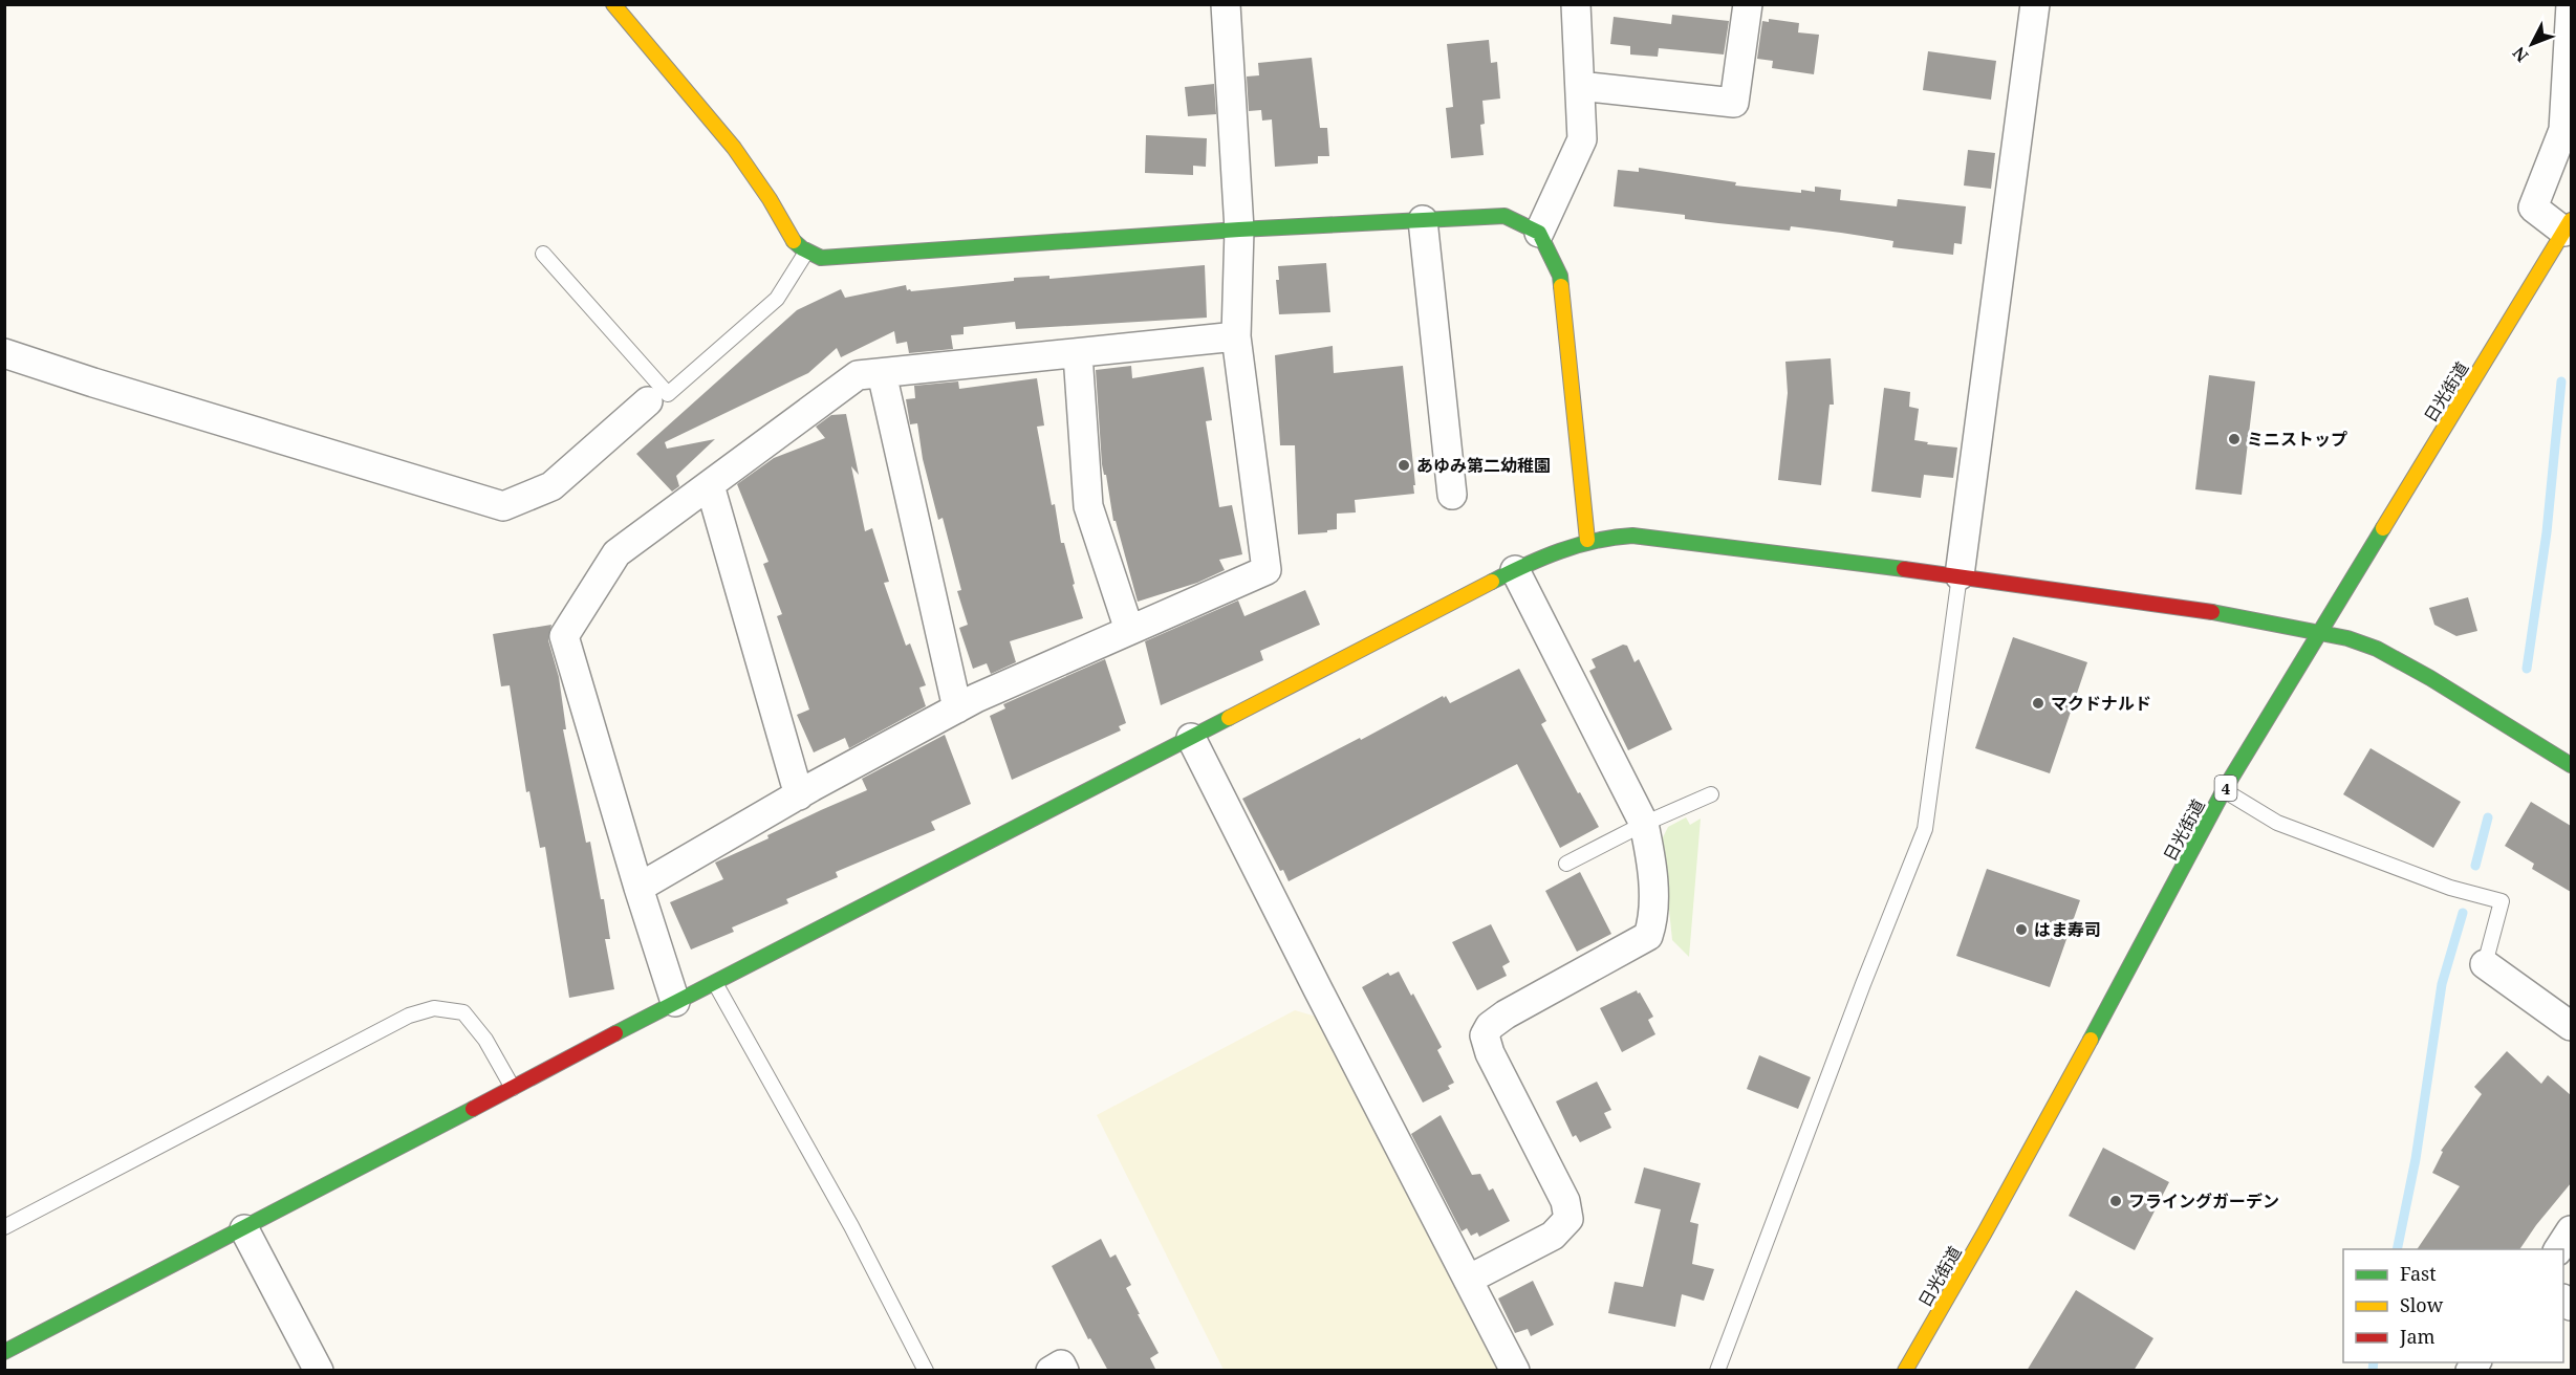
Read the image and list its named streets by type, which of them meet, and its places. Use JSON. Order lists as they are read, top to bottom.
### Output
{
  "streets": {
    "main road": ["日光街道", "4"]
  },
  "places": [
    "ミニストップ",
    "あゆみ第二幼稚園",
    "マクドナルド",
    "はま寿司",
    "フライングガーデン"
  ],
  "legend": ["Fast", "Slow", "Jam"],
  "north": "bottom left"
}
